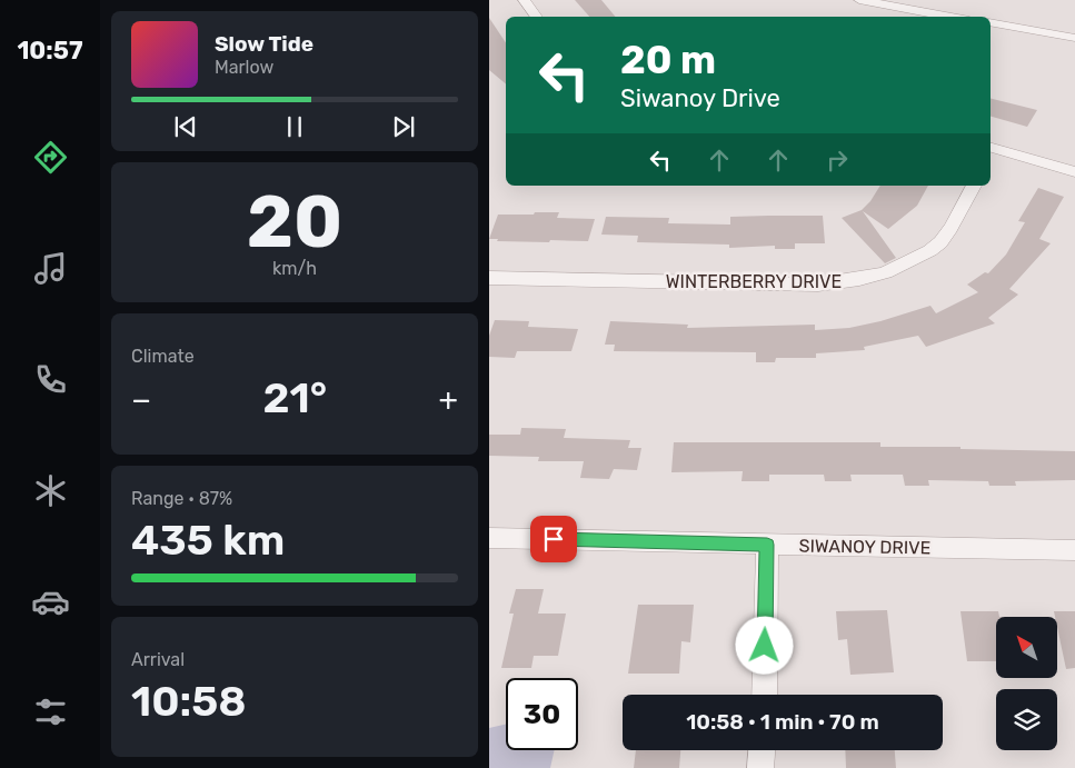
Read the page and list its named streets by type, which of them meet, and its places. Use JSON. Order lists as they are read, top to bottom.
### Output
{
  "streets": {
    "street": ["WINTERBERRY DRIVE", "SIWANOY DRIVE"]
  },
  "north": "top left",
  "page": {
    "tabs": "10:57",
    "turn": ["20 m", "Siwanoy Drive"],
    "song": ["Slow Tide", "Marlow"],
    "tile": [
      ["20", "km/h"],
      "Climate",
      ["Range · 87%", "435 km"],
      ["Arrival", "10:58"]
    ],
    "heat": ["−", "21°", "+"],
    "limit": "30",
    "trip": "10:58 · 1 min · 70 m"
  }
}
